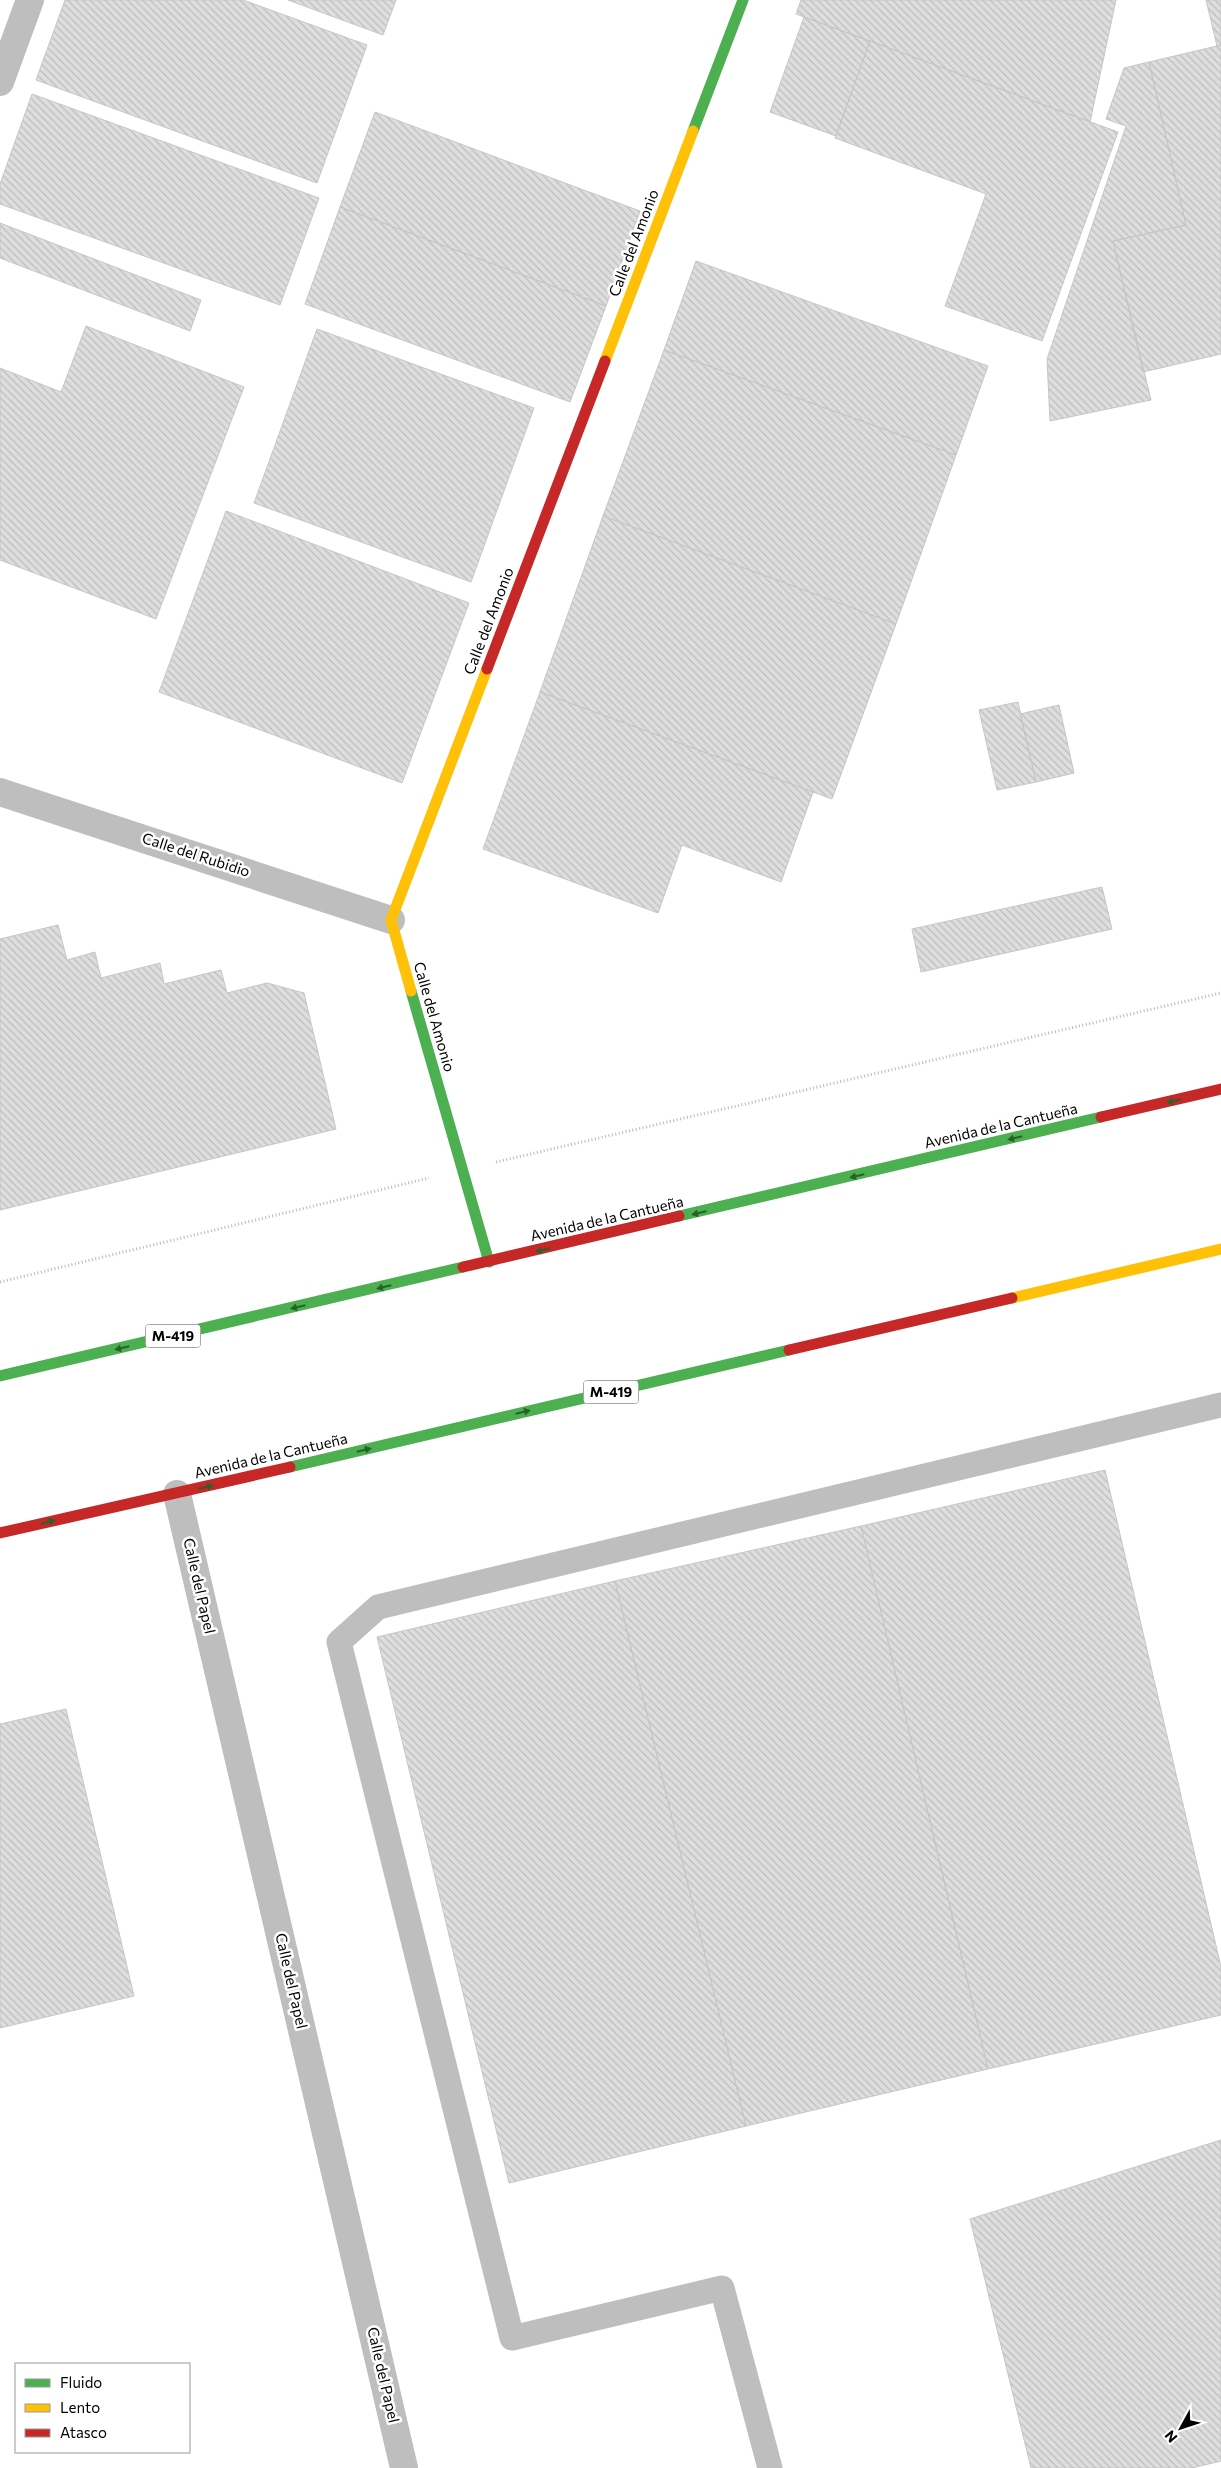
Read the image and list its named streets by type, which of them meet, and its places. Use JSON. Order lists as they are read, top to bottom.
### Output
{
  "streets": {
    "main road": ["Calle del Amonio", "Avenida de la Cantueña", "M-419"],
    "street": ["Calle del Rubidio", "Calle del Papel"]
  },
  "crossings": [
    ["Calle del Amonio", "Calle del Rubidio"],
    ["Calle del Amonio", "Avenida de la Cantueña"],
    ["Avenida de la Cantueña", "Calle del Papel"]
  ],
  "legend": ["Fluido", "Lento", "Atasco"],
  "north": "bottom left"
}
